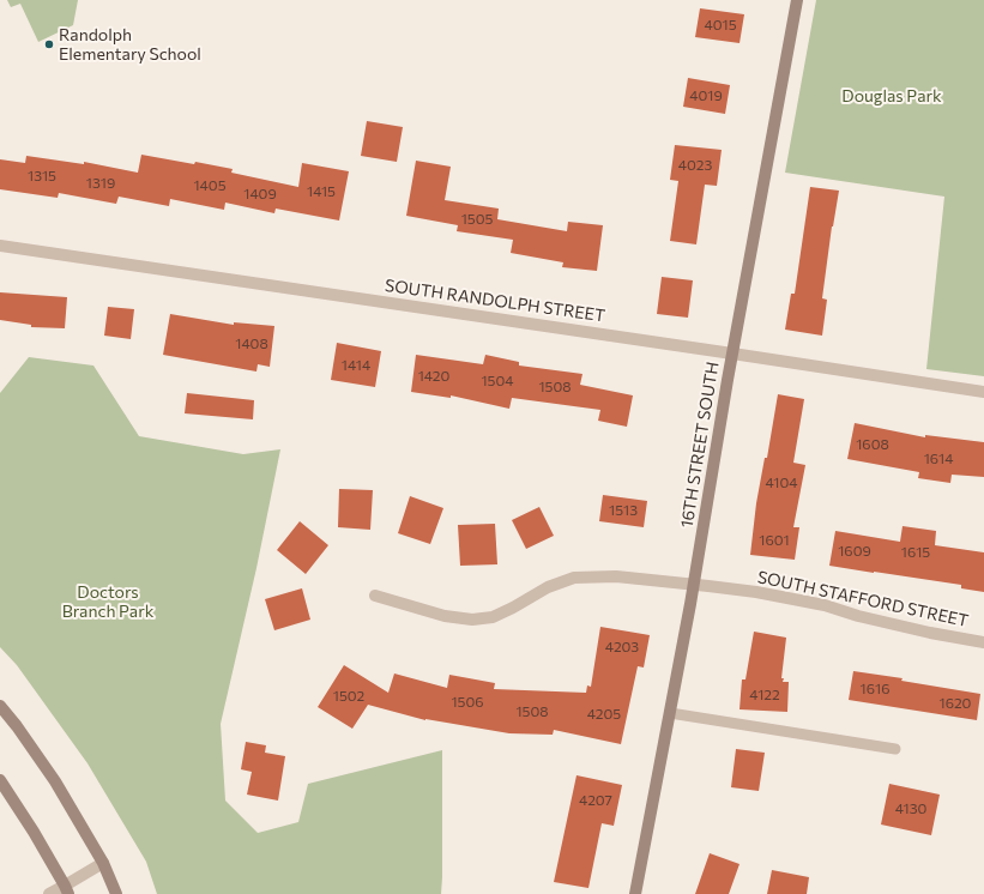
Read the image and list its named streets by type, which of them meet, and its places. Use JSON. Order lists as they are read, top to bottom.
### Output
{
  "streets": {
    "street": ["SOUTH RANDOLPH STREET", "16TH STREET SOUTH", "SOUTH STAFFORD STREET"]
  },
  "crossings": [
    ["SOUTH RANDOLPH STREET", "16TH STREET SOUTH"],
    ["16TH STREET SOUTH", "SOUTH STAFFORD STREET"]
  ],
  "parks": ["Douglas Park", "Doctors Branch Park"],
  "places": ["Randolph Elementary School"],
  "house_numbers": [
    "4015",
    "4019",
    "4023",
    "1315",
    "1319",
    "1405",
    "1415",
    "1409",
    "1505",
    "1408",
    "1414",
    "1420",
    "1504",
    "1508",
    "1608",
    "1614",
    "4104",
    "1513",
    "1601",
    "1609",
    "1615",
    "4203",
    "1616",
    "4122",
    "1502",
    "1506",
    "1620",
    "1508",
    "4205",
    "4207",
    "4130"
  ]
}
